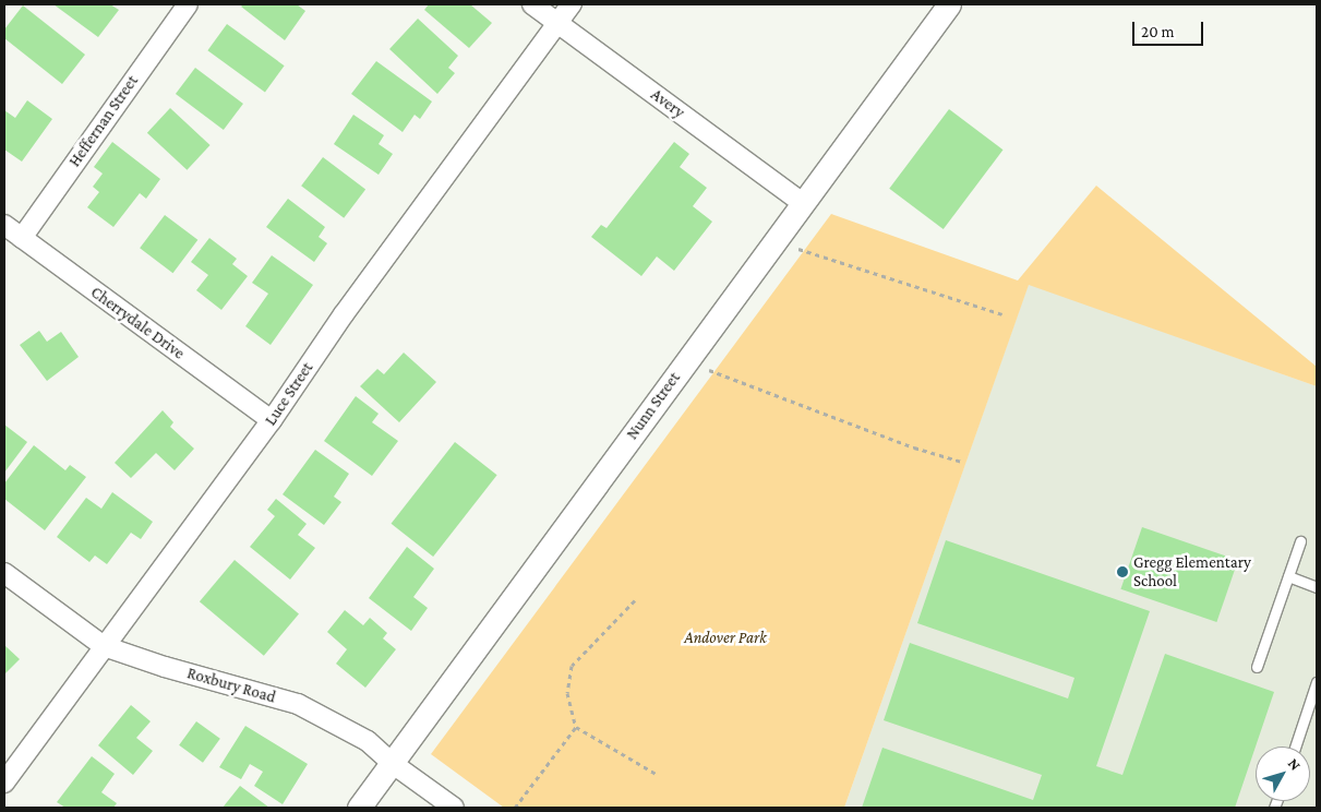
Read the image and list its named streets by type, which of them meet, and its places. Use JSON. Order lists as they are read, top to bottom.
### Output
{
  "streets": {
    "street": [
      "Avery",
      "Heffernan Street",
      "Cherrydale Drive",
      "Luce Street",
      "Nunn Street",
      "Roxbury Road"
    ]
  },
  "crossings": [
    ["Avery", "Luce Street"],
    ["Avery", "Nunn Street"],
    ["Heffernan Street", "Cherrydale Drive"],
    ["Cherrydale Drive", "Luce Street"],
    ["Luce Street", "Roxbury Road"],
    ["Nunn Street", "Roxbury Road"]
  ],
  "parks": ["Andover Park"],
  "places": ["Gregg Elementary School"],
  "scale_bar": "20 m",
  "north": "top right"
}
